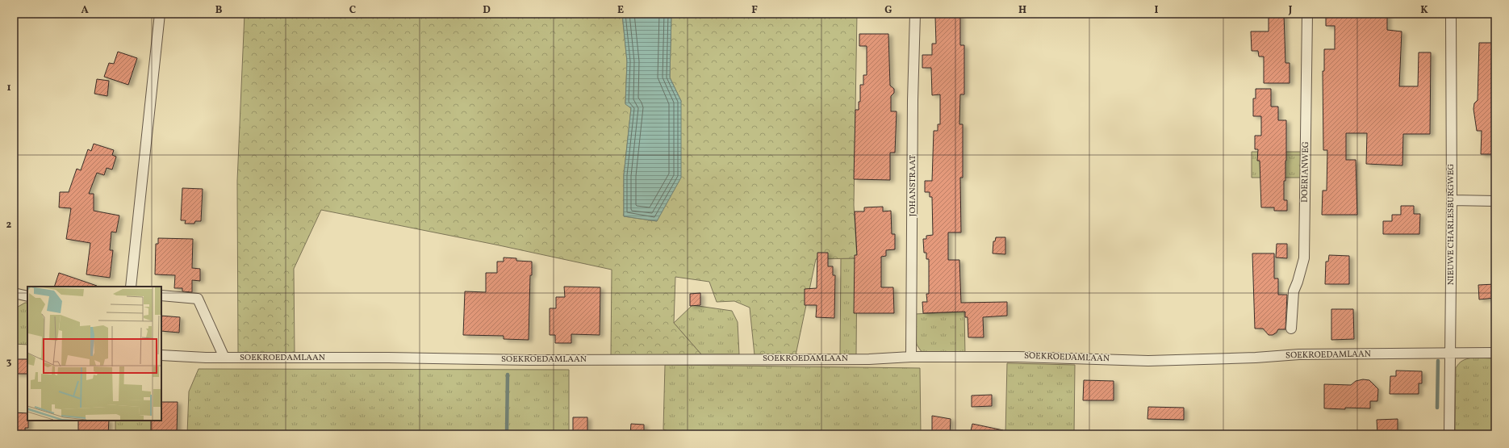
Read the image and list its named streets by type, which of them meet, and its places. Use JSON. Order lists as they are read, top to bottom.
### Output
{
  "streets": {
    "street": [
      "DOERIANWEG",
      "JOHANSTRAAT",
      "NIEUWE CHARLESBURGWEG",
      "SOEKROEDAMLAAN"
    ]
  },
  "crossings": [
    ["JOHANSTRAAT", "SOEKROEDAMLAAN"],
    ["NIEUWE CHARLESBURGWEG", "SOEKROEDAMLAAN"]
  ],
  "grid": {
    "columns": [
      "A",
      "B",
      "C",
      "D",
      "E",
      "F",
      "G",
      "H",
      "I",
      "J",
      "K"
    ],
    "rows": ["1", "2", "3"]
  }
}
